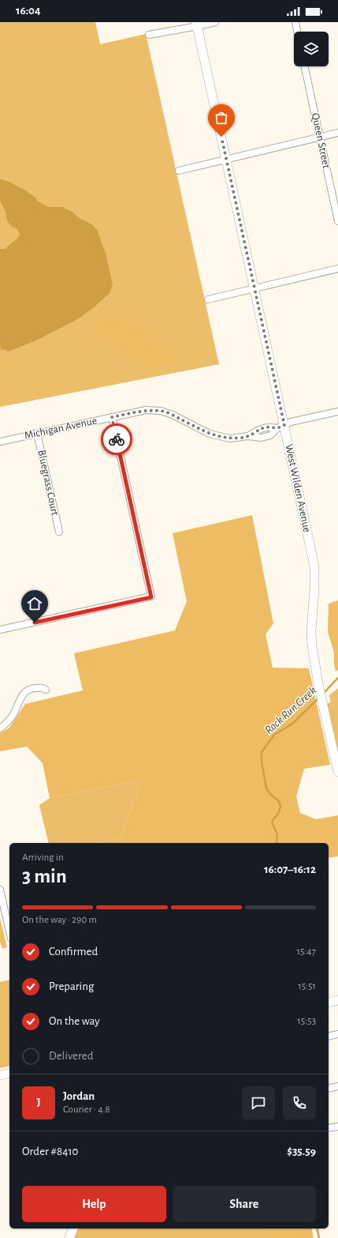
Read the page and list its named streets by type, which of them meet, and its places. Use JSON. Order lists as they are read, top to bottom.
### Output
{
  "streets": {
    "street": [
      "Queen Street",
      "Michigan Avenue",
      "Bluegrass Court",
      "West Wilden Avenue"
    ]
  },
  "crossings": [
    ["Michigan Avenue", "Bluegrass Court"],
    ["Michigan Avenue", "West Wilden Avenue"]
  ],
  "water": ["Rock Run Creek"],
  "page": {
    "status": "16:04",
    "heading": ["3 min", "Arriving in", "16:07–16:12"],
    "panel": [
      "Jordan",
      "Courier · 4.8",
      "Order #8410",
      "$35.59"
    ],
    "bar": "On the way · 290 m",
    "list": [
      ["Confirmed", "15:47"],
      ["Preparing", "15:51"],
      ["On the way", "15:53"],
      "Delivered"
    ],
    "round": "J",
    "buttons": ["Help", "Share"]
  }
}
